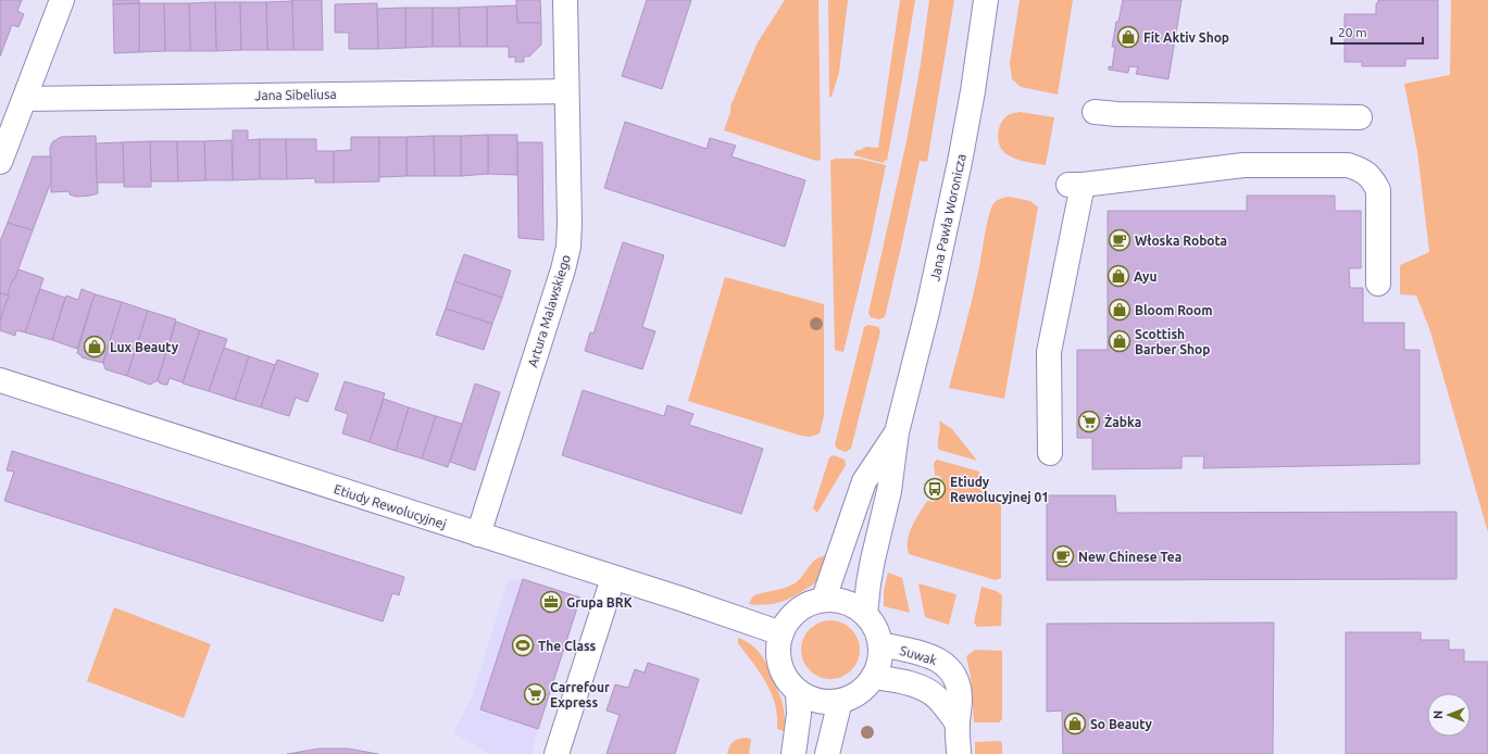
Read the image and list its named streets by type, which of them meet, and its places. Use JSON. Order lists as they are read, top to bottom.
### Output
{
  "streets": {
    "street": [
      "Jana Sibeliusa",
      "Jana Pawła Woronicza",
      "Artura Malawskiego",
      "Etiudy Rewolucyjnej",
      "Suwak"
    ]
  },
  "crossings": [
    ["Jana Sibeliusa", "Artura Malawskiego"],
    ["Jana Pawła Woronicza", "Etiudy Rewolucyjnej"],
    ["Jana Pawła Woronicza", "Suwak"],
    ["Artura Malawskiego", "Etiudy Rewolucyjnej"],
    ["Etiudy Rewolucyjnej", "Suwak"]
  ],
  "places": {
    "shop": [
      "Fit Aktiv Shop",
      "Ayu",
      "Bloom Room",
      "Scottish Barber Shop",
      "Lux Beauty",
      "So Beauty"
    ],
    "cafe": ["Włoska Robota", "New Chinese Tea"],
    "supermarket": ["Żabka", "Carrefour Express"],
    "bus stop": ["Etiudy Rewolucyjnej 01"],
    "office": ["Grupa BRK"],
    "sports": ["The Class"]
  },
  "scale_bar": "20 m",
  "north": "left"
}
